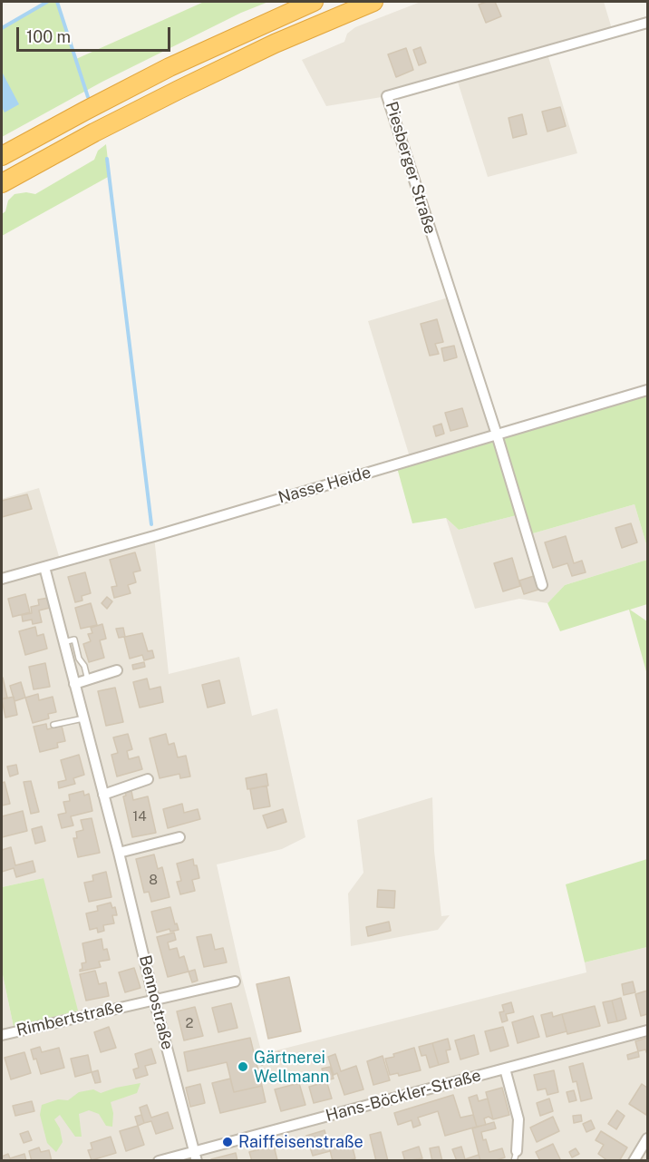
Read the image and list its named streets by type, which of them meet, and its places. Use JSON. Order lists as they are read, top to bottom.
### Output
{
  "streets": {
    "street": [
      "Piesberger Straße",
      "Nasse Heide",
      "Bennostraße",
      "Rimbertstraße",
      "Hans-Böckler-Straße"
    ]
  },
  "crossings": [
    ["Piesberger Straße", "Nasse Heide"],
    ["Nasse Heide", "Bennostraße"],
    ["Bennostraße", "Rimbertstraße"],
    ["Bennostraße", "Hans-Böckler-Straße"]
  ],
  "places": ["Gärtnerei Wellmann", "Raiffeisenstraße"],
  "house_numbers": ["14", "8", "2"],
  "scale_bar": "100 m"
}
